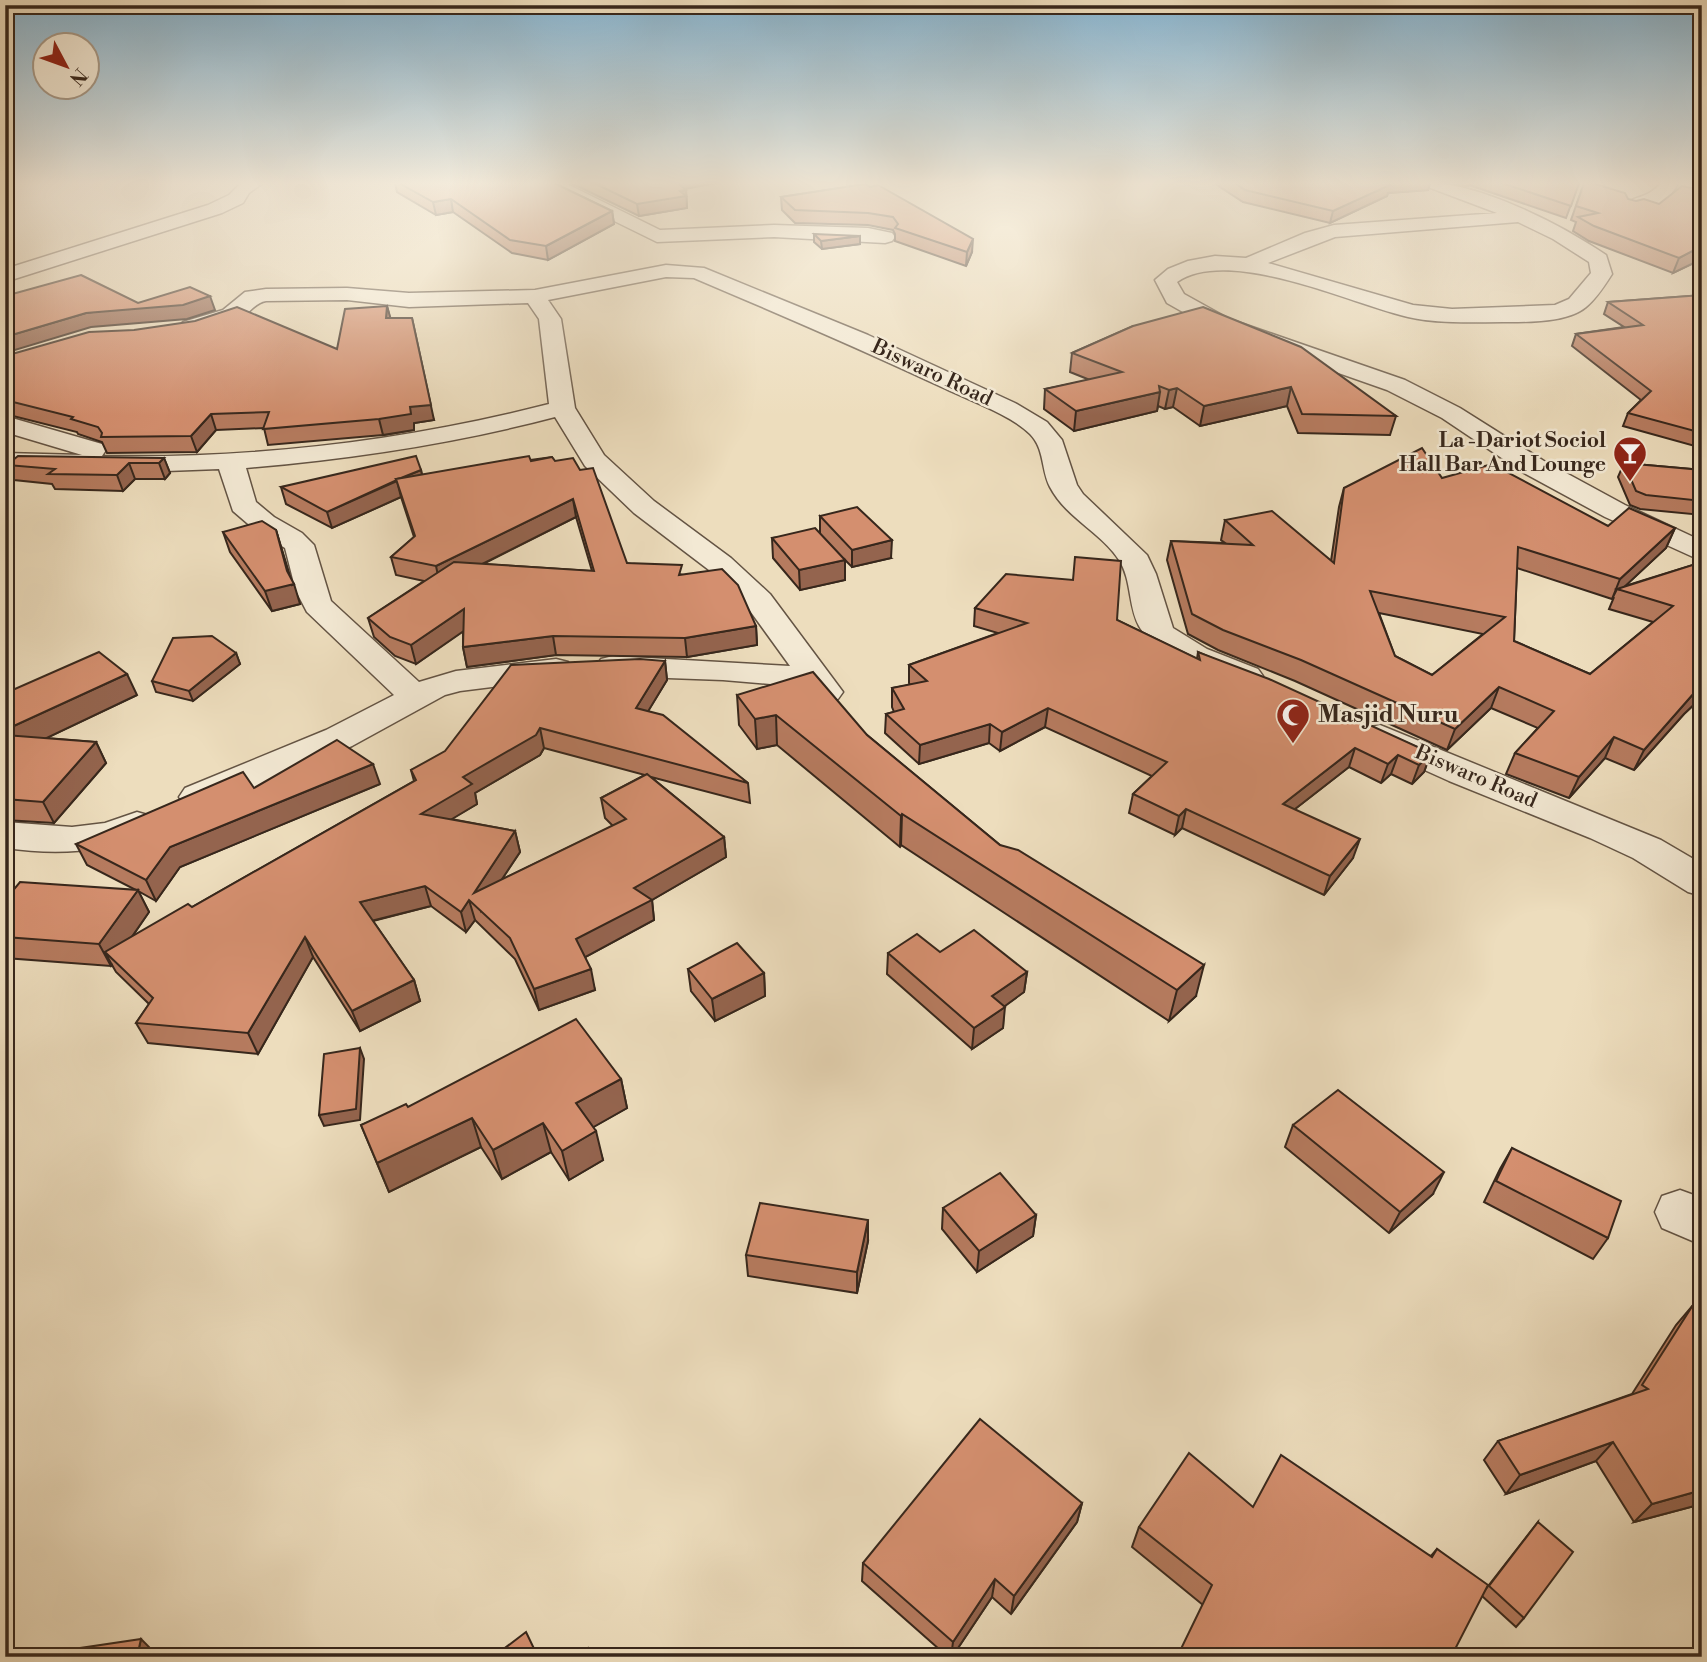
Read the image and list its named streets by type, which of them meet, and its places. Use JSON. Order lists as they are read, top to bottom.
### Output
{
  "streets": {
    "street": ["Biswaro Road"]
  },
  "places": {
    "bar": ["La -Dariot Sociol Hall Bar And Lounge"],
    "mosque": ["Masjid Nuru"]
  },
  "north": "bottom right"
}
